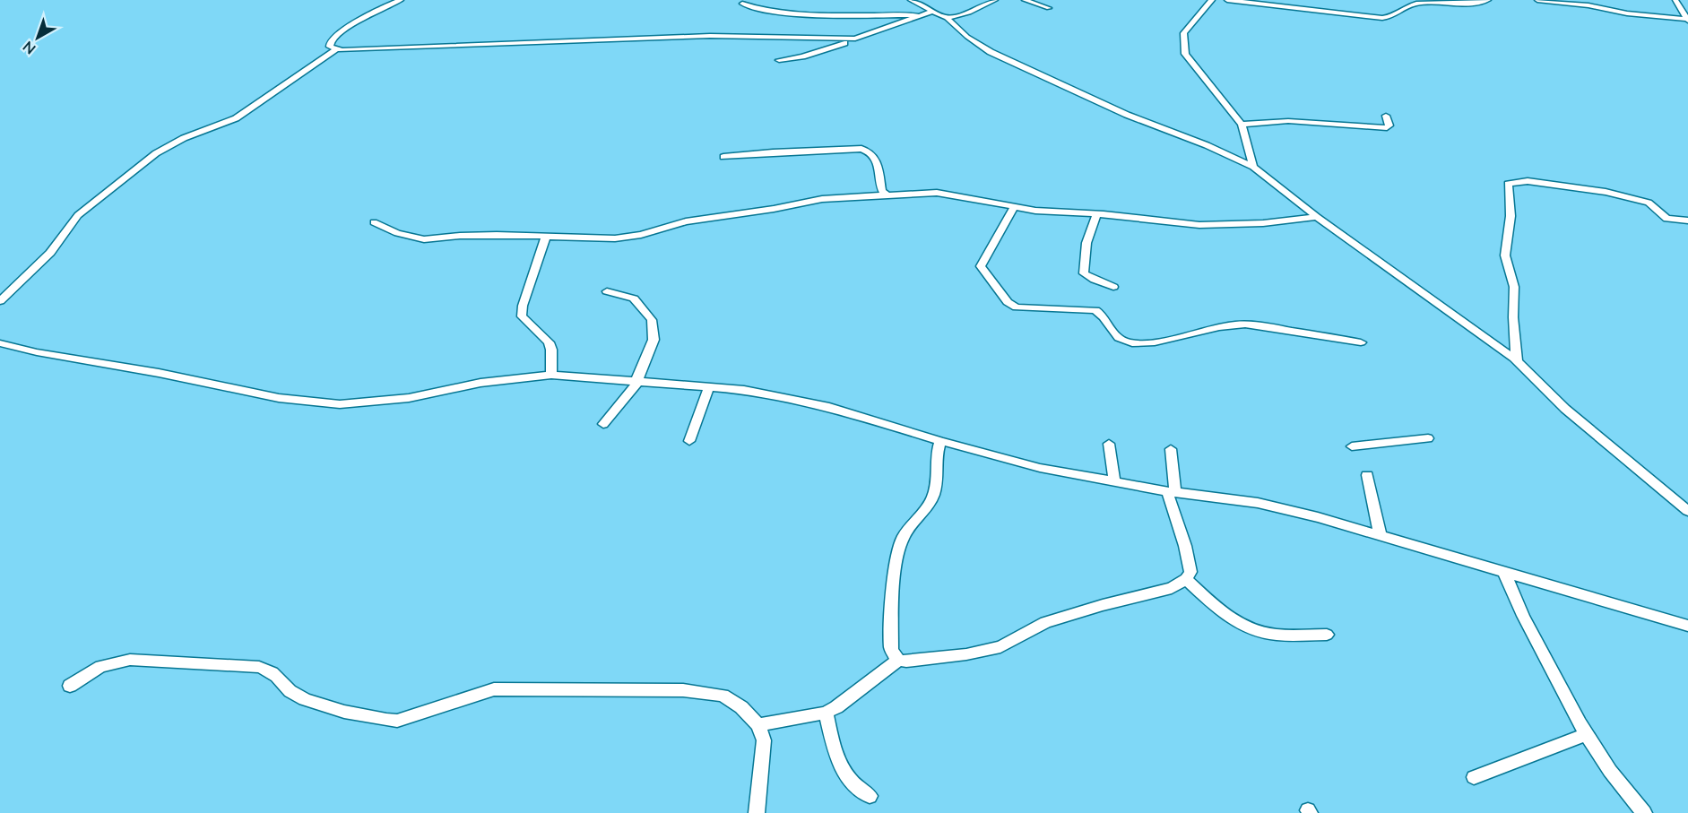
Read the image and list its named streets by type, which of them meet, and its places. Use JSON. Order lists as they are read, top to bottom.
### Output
{
  "north": "bottom left"
}
